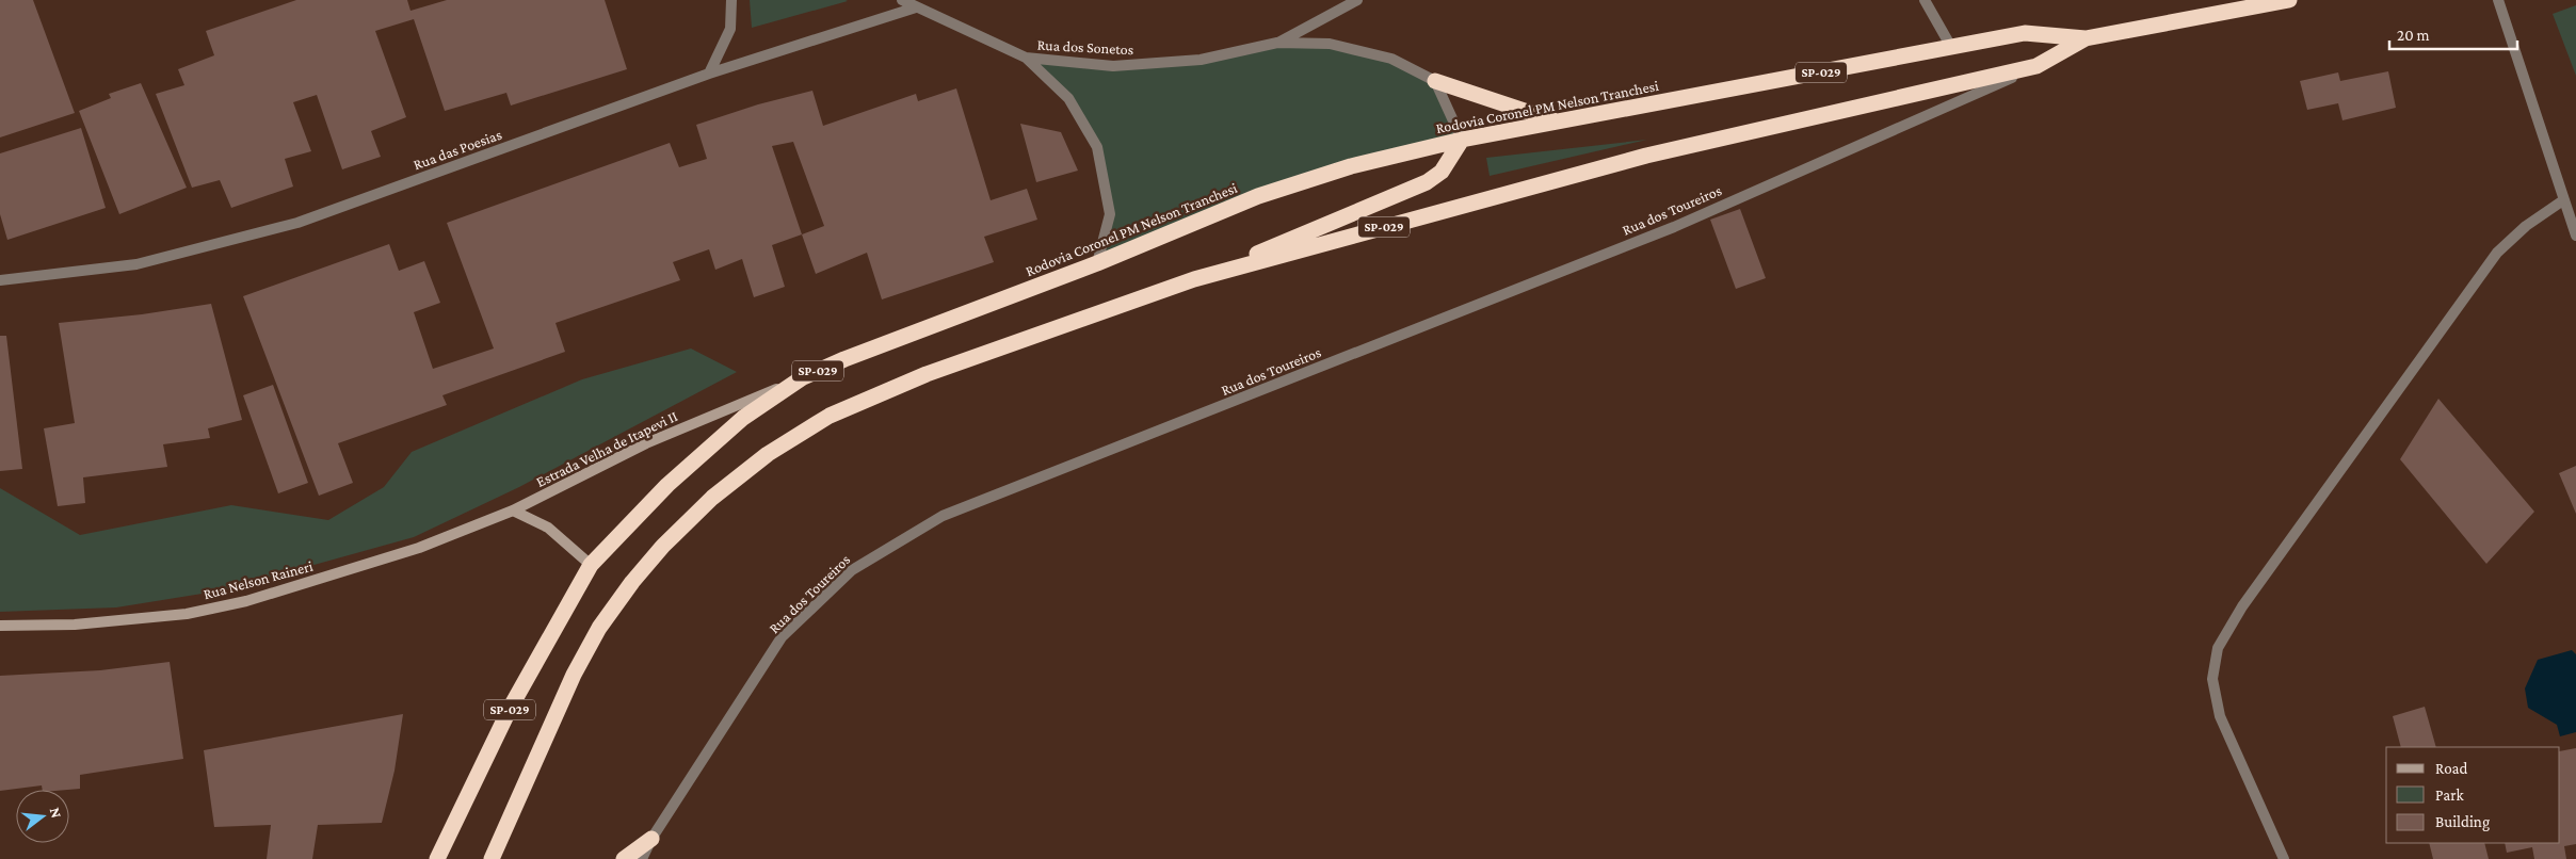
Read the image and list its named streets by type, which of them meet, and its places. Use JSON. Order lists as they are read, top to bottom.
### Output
{
  "streets": {
    "highway": ["SP-029", "Rodovia Coronel PM Nelson Tranchesi"],
    "main road": ["Estrada Velha de Itapevi II", "Rua Nelson Raineri"],
    "street": ["Rua dos Sonetos", "Rua das Poesias", "Rua dos Toureiros"]
  },
  "crossings": [
    ["Rua dos Sonetos", "Rua das Poesias"],
    ["Rodovia Coronel PM Nelson Tranchesi", "Rua dos Toureiros"],
    ["Rodovia Coronel PM Nelson Tranchesi", "Estrada Velha de Itapevi II"],
    ["Estrada Velha de Itapevi II", "Rua Nelson Raineri"]
  ],
  "legend": ["Road", "Park", "Building"],
  "scale_bar": "20 m",
  "north": "right"
}
